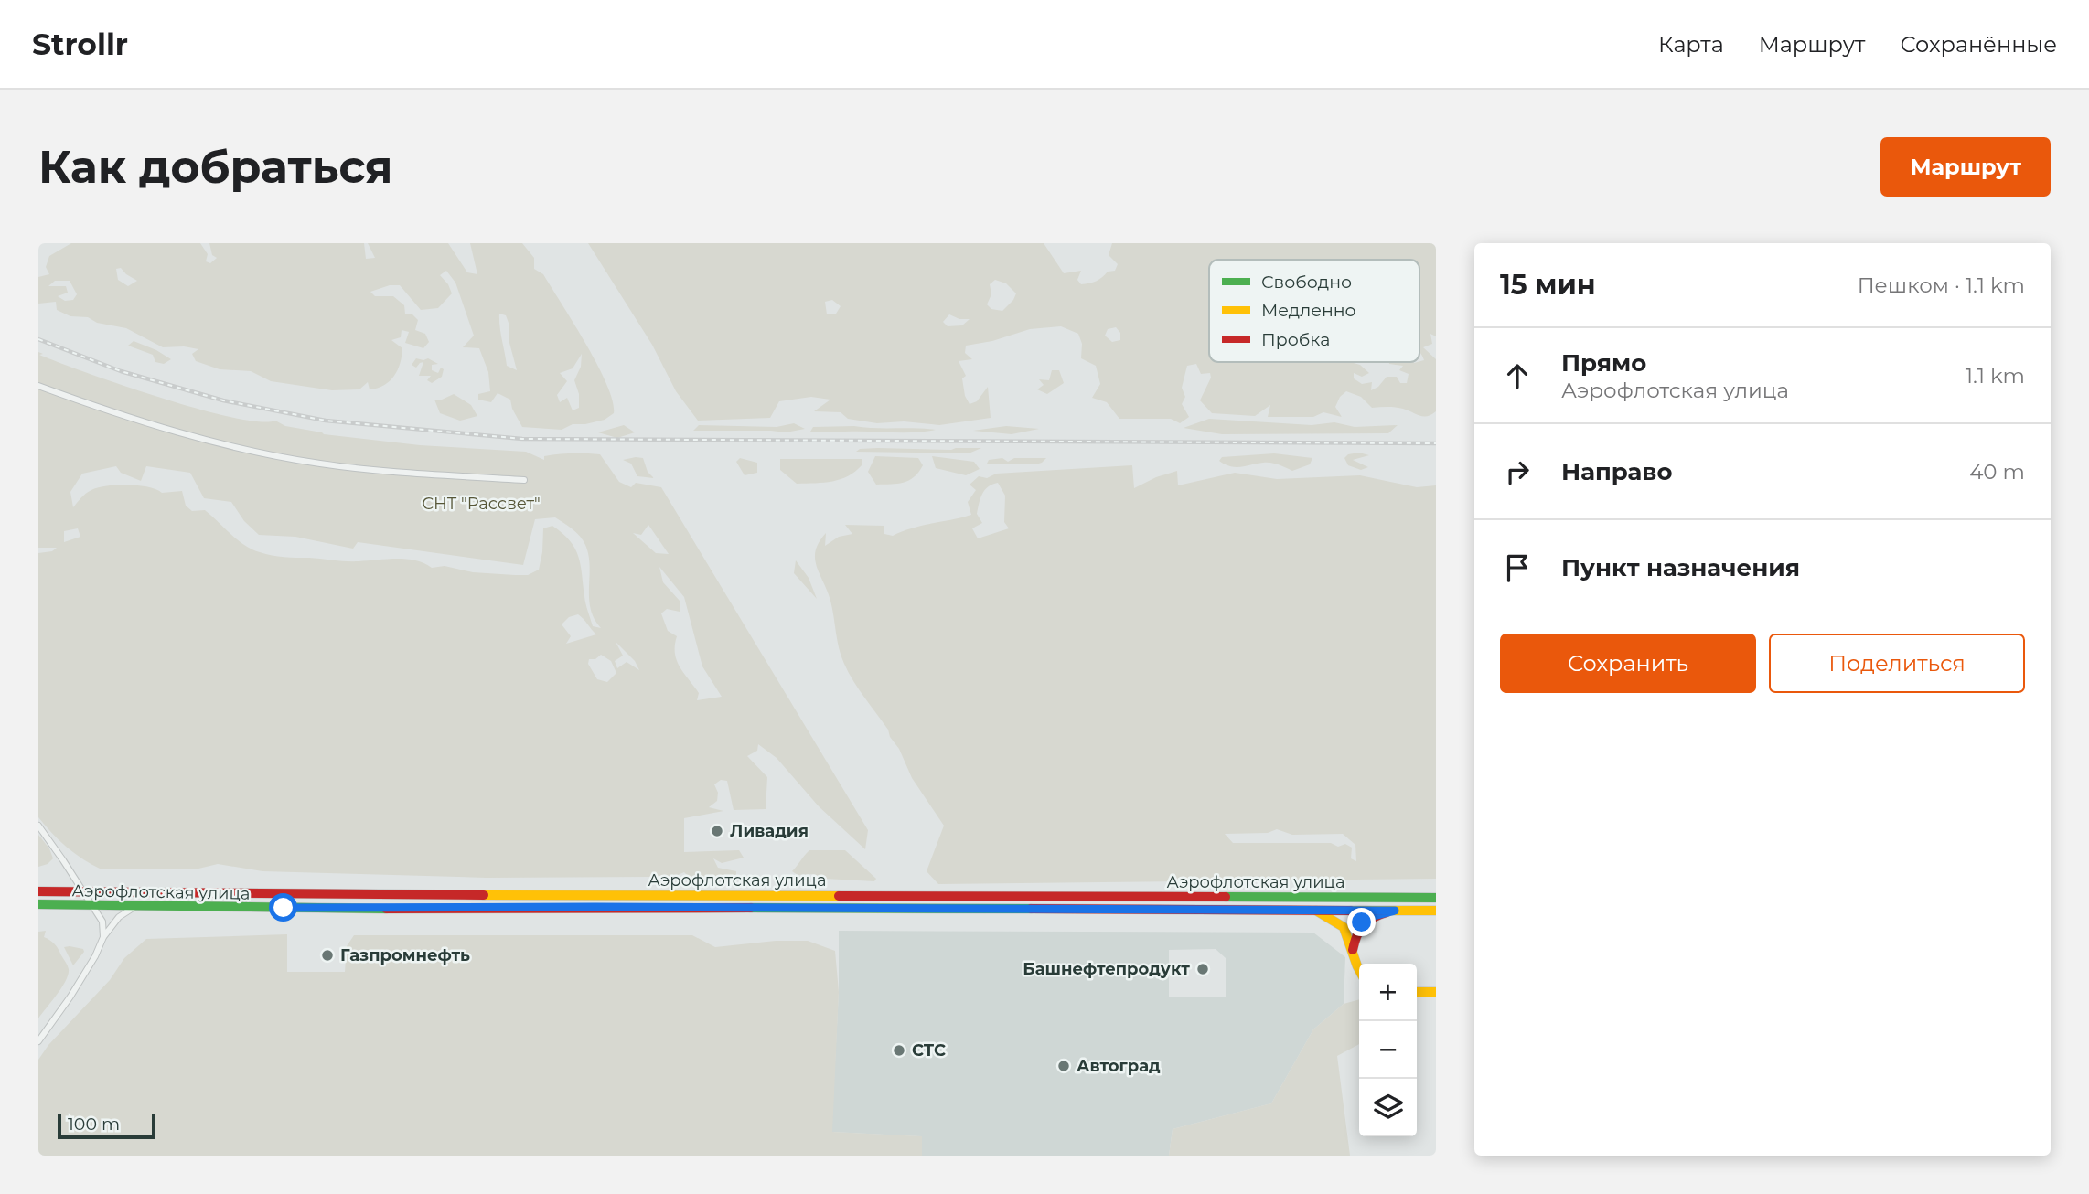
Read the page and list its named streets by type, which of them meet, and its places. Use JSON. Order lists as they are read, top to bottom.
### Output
{
  "streets": {
    "main road": ["Аэрофлотская улица"]
  },
  "parks": ["СНТ \"Рассвет\""],
  "places": [
    "Ливадия",
    "Газпромнефть",
    "Башнефтепродукт",
    "СТС",
    "Автоград"
  ],
  "legend": ["Свободно", "Медленно", "Пробка"],
  "scale_bar": "100 m",
  "page": {
    "header": "Strollr",
    "nav": ["Карта", "Маршрут", "Сохранённые"],
    "buttons": [
      "Маршрут",
      ["Сохранить", "Поделиться"]
    ],
    "title": "Как добраться",
    "heading": ["15 мин", "Пешком · 1.1 km"],
    "list": [
      ["Прямо", "Аэрофлотская улица", "1.1 km"],
      ["Направо", "40 m"],
      "Пункт назначения"
    ],
    "map_buttons": ["+", "−"],
    "scale": "100 m"
  }
}
